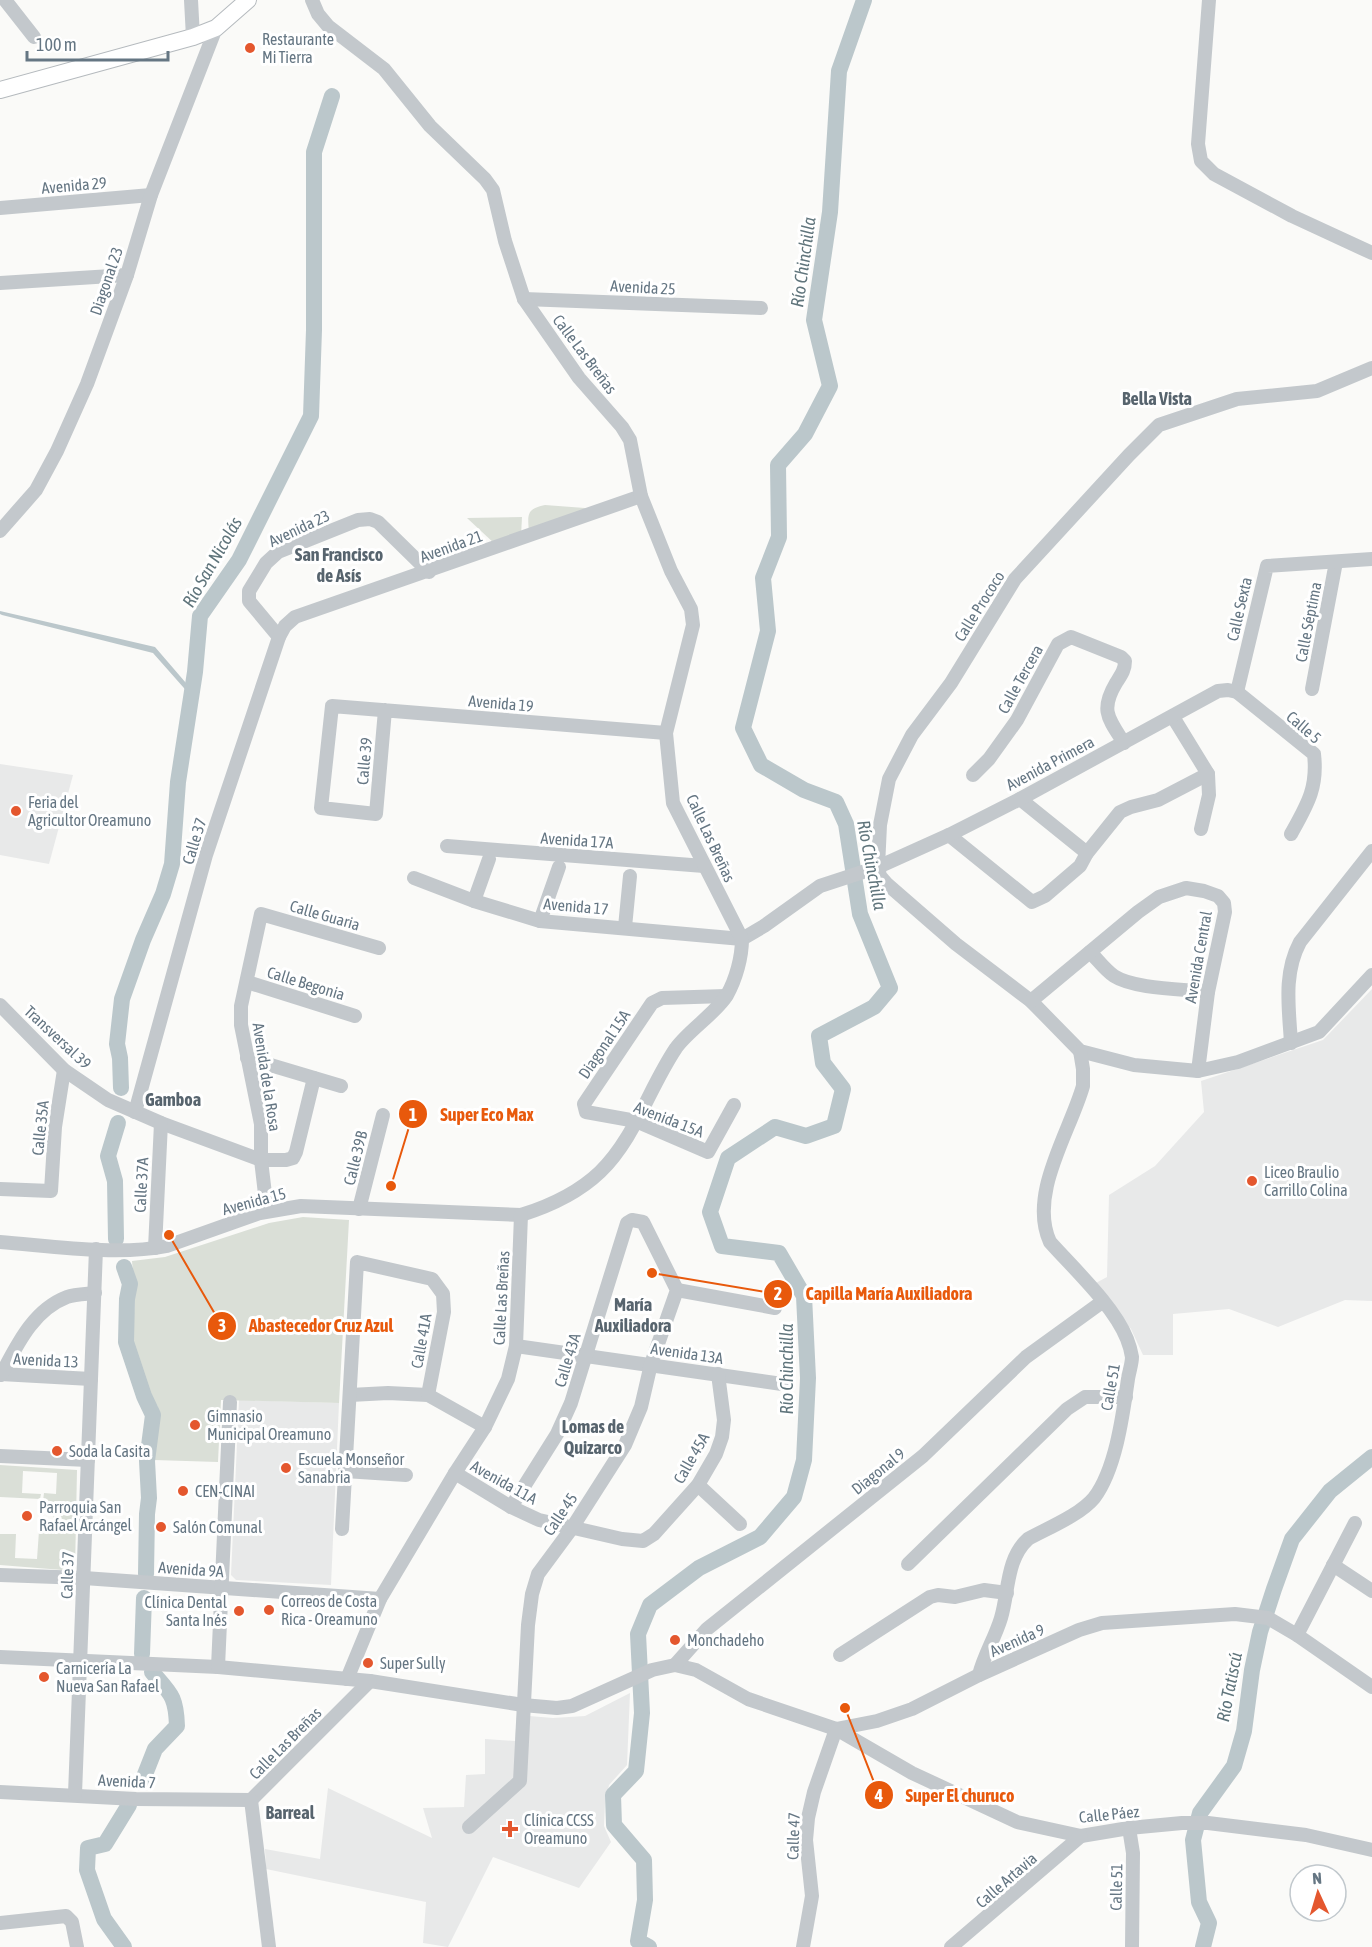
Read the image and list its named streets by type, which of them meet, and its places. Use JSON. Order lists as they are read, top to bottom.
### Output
{
  "streets": {
    "street": [
      "Avenida 29",
      "Diagonal 23",
      "Avenida 25",
      "Calle Las Breñas",
      "Avenida 23",
      "Avenida 21",
      "Calle Prococo",
      "Calle Sexta",
      "Calle Séptima",
      "Calle Tercera",
      "Avenida 19",
      "Calle 5",
      "Calle 39",
      "Avenida Primera",
      "Avenida 17A",
      "Calle 37",
      "Avenida 17",
      "Calle Guaria",
      "Avenida Central",
      "Calle Begonia",
      "Transversal 39",
      "Diagonal 15A",
      "Avenida de la Rosa",
      "Avenida 15A",
      "Calle 35A",
      "Calle 39B",
      "Calle 37A",
      "Avenida 15",
      "Calle 41A",
      "Avenida 13A",
      "Avenida 13",
      "Calle 43A",
      "Calle 51",
      "Calle 45A",
      "Diagonal 9",
      "Avenida 11A",
      "Calle 45",
      "Avenida 9A",
      "Avenida 9",
      "Avenida 7",
      "Calle Páez",
      "Calle 47",
      "Calle Artavia"
    ]
  },
  "crossings": [
    ["Avenida 29", "Diagonal 23"],
    ["Avenida 25", "Calle Las Breñas"],
    ["Calle Las Breñas", "Avenida 21"],
    ["Calle Las Breñas", "Avenida 19"],
    ["Calle Las Breñas", "Avenida 17A"],
    ["Calle Las Breñas", "Avenida 17"],
    ["Calle Las Breñas", "Avenida 15"],
    ["Calle Las Breñas", "Avenida 13A"],
    ["Calle Las Breñas", "Avenida 11A"],
    ["Calle Las Breñas", "Avenida 9A"],
    ["Calle Las Breñas", "Avenida 7"],
    ["Avenida 23", "Avenida 21"],
    ["Avenida 23", "Calle 37"],
    ["Avenida 21", "Calle 37"],
    ["Calle Prococo", "Avenida Primera"],
    ["Calle Sexta", "Calle Séptima"],
    ["Calle Sexta", "Calle 5"],
    ["Calle Sexta", "Avenida Primera"],
    ["Calle Tercera", "Avenida Primera"],
    ["Avenida 19", "Calle 39"],
    ["Calle 5", "Avenida Primera"],
    ["Calle 37", "Transversal 39"],
    ["Calle 37", "Avenida 15"],
    ["Calle 37", "Avenida 13"],
    ["Calle 37", "Avenida 9A"],
    ["Calle 37", "Avenida 7"],
    ["Calle Guaria", "Avenida de la Rosa"],
    ["Calle Begonia", "Avenida de la Rosa"],
    ["Transversal 39", "Avenida de la Rosa"],
    ["Transversal 39", "Calle 35A"],
    ["Transversal 39", "Calle 37A"],
    ["Diagonal 15A", "Avenida 15A"],
    ["Avenida de la Rosa", "Avenida 15"],
    ["Calle 39B", "Avenida 15"],
    ["Calle 37A", "Avenida 15"],
    ["Avenida 13A", "Calle 43A"],
    ["Avenida 13A", "Calle 45A"],
    ["Avenida 13A", "Calle 45"],
    ["Calle 43A", "Avenida 11A"],
    ["Calle 43A", "Calle 45"],
    ["Calle 51", "Diagonal 9"],
    ["Calle 51", "Avenida 9"],
    ["Calle 51", "Calle Páez"],
    ["Calle 45A", "Avenida 11A"],
    ["Avenida 11A", "Calle 45"],
    ["Avenida 9", "Calle Páez"],
    ["Avenida 9", "Calle 47"],
    ["Calle Páez", "Calle 47"],
    ["Calle Páez", "Calle Artavia"]
  ],
  "districts": [
    "Bella Vista",
    "San Francisco de Asís",
    "Gamboa",
    "María Auxiliadora",
    "Lomas de Quizarco",
    "Barreal"
  ],
  "water": ["Río Chinchilla", "Río San Nicolás", "Río Tatiscú"],
  "places": {
    "other": [
      "Restaurante Mi Tierra",
      "Feria del Agricultor Oreamuno",
      "Liceo Braulio Carrillo Colina",
      "Super Eco Max",
      "Abastecedor Cruz Azul",
      "Capilla María Auxiliadora",
      "Gimnasio Municipal Oreamuno",
      "Soda la Casita",
      "Escuela Monseñor Sanabria",
      "CEN-CINAI",
      "Parroquia San Rafael Arcángel",
      "Salón Comunal",
      "Correos de Costa Rica - Oreamuno",
      "Clínica Dental Santa Inés",
      "Monchadeho",
      "Super Sully",
      "Carnicería La Nueva San Rafael",
      "Super El churuco"
    ],
    "health": ["Clínica CCSS Oreamuno"]
  },
  "scale_bar": "100 m",
  "north": "top"
}
